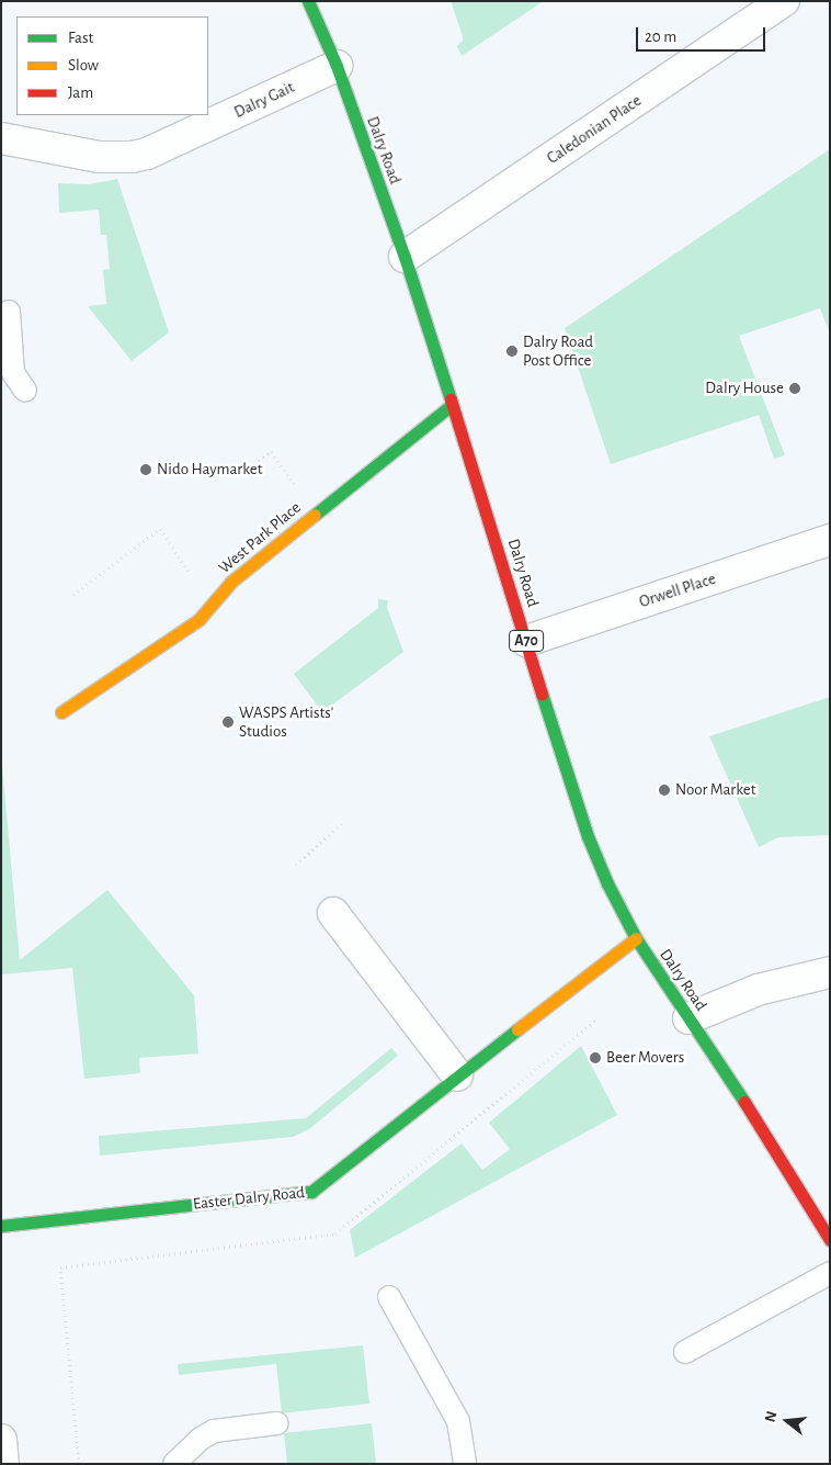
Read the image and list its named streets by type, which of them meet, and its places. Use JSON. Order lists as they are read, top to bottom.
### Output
{
  "streets": {
    "main road": [
      "Dalry Road",
      "West Park Place",
      "A70",
      "Easter Dalry Road"
    ],
    "street": ["Dalry Gait", "Caledonian Place", "Orwell Place"]
  },
  "crossings": [
    ["Dalry Gait", "Dalry Road"],
    ["Caledonian Place", "Dalry Road"],
    ["Dalry Road", "West Park Place"],
    ["Dalry Road", "Orwell Place"],
    ["Dalry Road", "Easter Dalry Road"]
  ],
  "places": [
    "Dalry Road Post Office",
    "Dalry House",
    "Nido Haymarket",
    "WASPS Artists' Studios",
    "Noor Market",
    "Beer Movers"
  ],
  "legend": ["Fast", "Slow", "Jam"],
  "scale_bar": "20 m",
  "north": "left"
}
